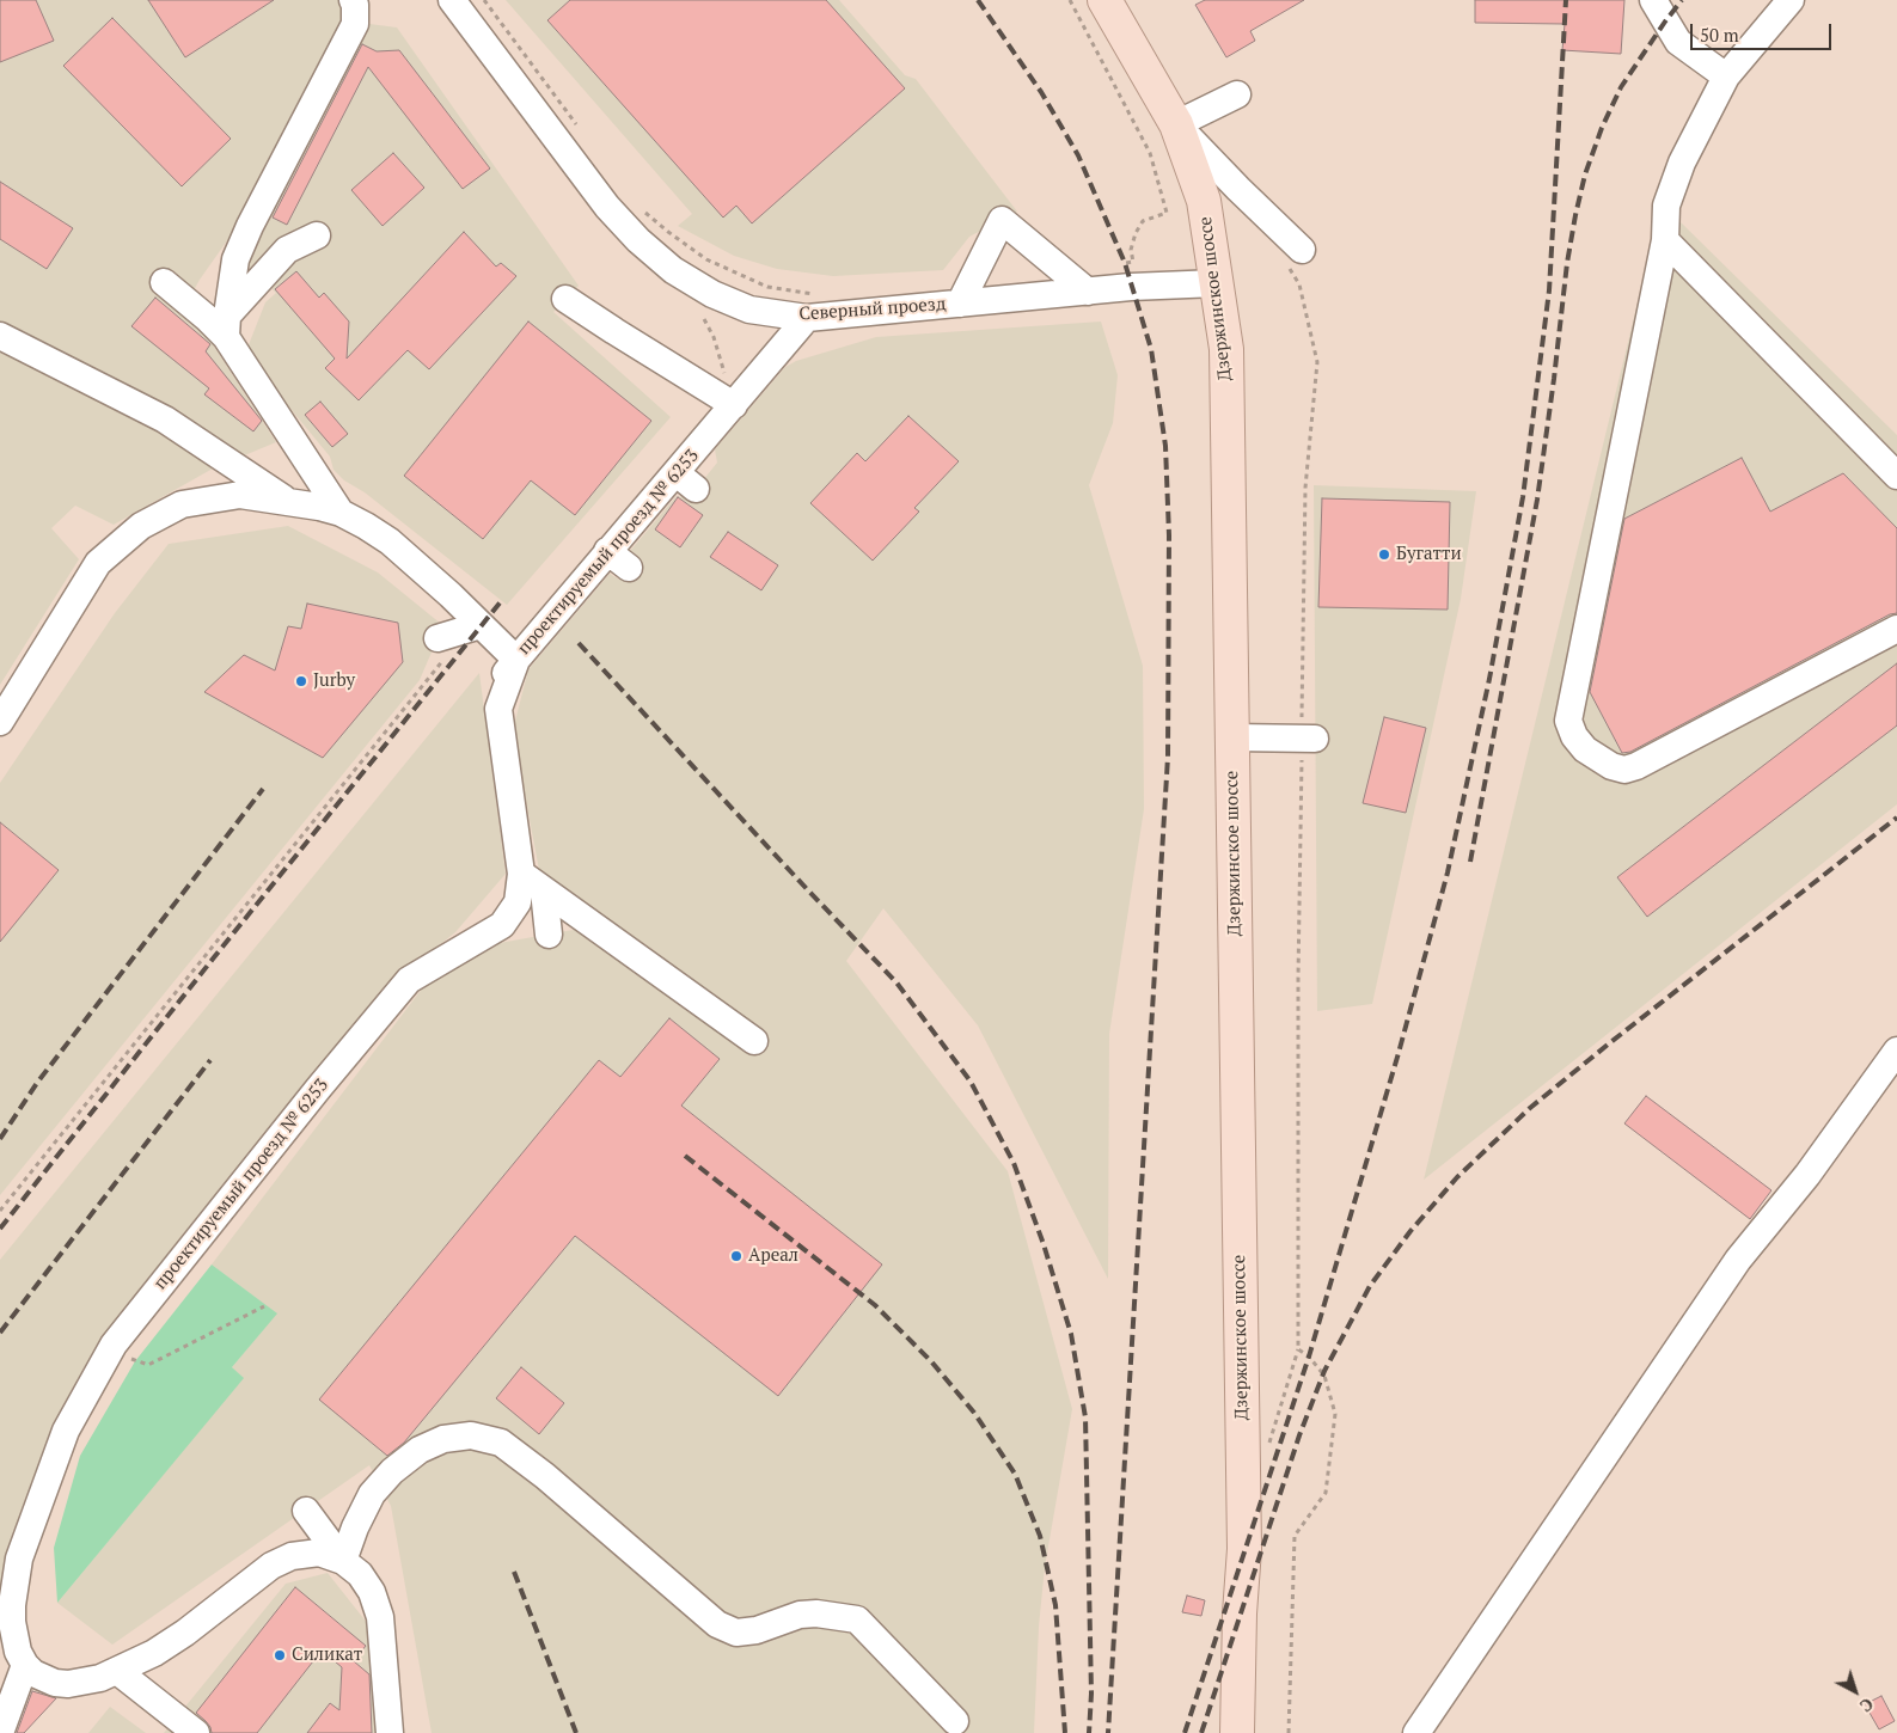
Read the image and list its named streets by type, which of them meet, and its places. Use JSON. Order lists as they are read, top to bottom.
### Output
{
  "streets": {
    "main road": ["Дзержинское шоссе"],
    "street": ["Северный проезд", "проектируемый проезд № 6253"]
  },
  "crossings": [
    ["Дзержинское шоссе", "Северный проезд"],
    ["Северный проезд", "проектируемый проезд № 6253"]
  ],
  "places": [
    "Бугатти",
    "Jurby",
    "Ареал",
    "Силикат"
  ],
  "scale_bar": "50 m",
  "north": "bottom right"
}
